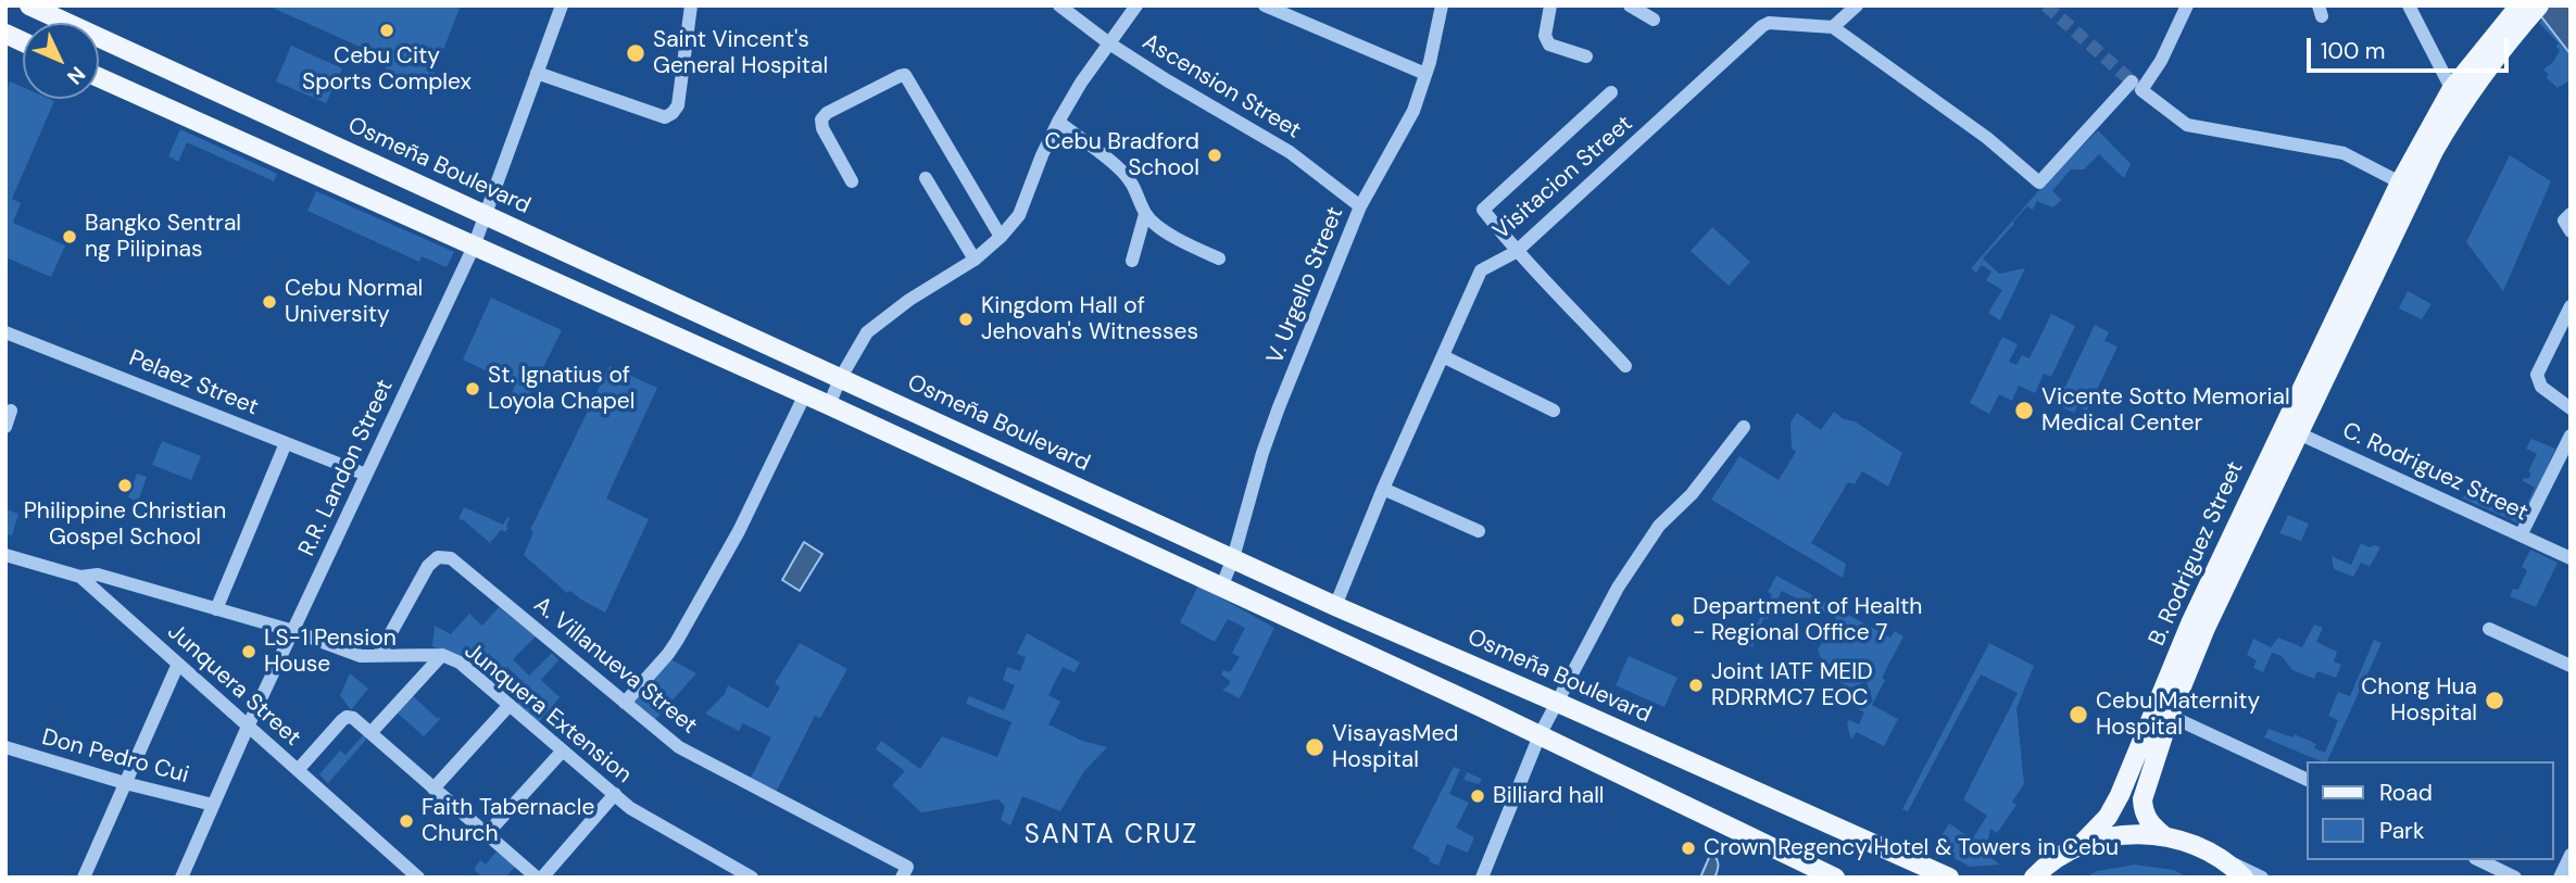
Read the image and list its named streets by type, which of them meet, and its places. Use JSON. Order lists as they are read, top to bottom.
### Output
{
  "streets": {
    "main road": ["Osmeña Boulevard", "B. Rodriguez Street"],
    "street": [
      "Ascension Street",
      "Visitacion Street",
      "V. Urgello Street",
      "Pelaez Street",
      "R.R. Landon Street",
      "C. Rodriguez Street",
      "A. Villanueva Street",
      "Junquera Street",
      "Junquera Extension",
      "Don Pedro Cui"
    ]
  },
  "crossings": [
    ["Ascension Street", "V. Urgello Street"],
    ["Osmeña Boulevard", "Visitacion Street"],
    ["Osmeña Boulevard", "V. Urgello Street"],
    ["Osmeña Boulevard", "R.R. Landon Street"],
    ["Pelaez Street", "R.R. Landon Street"],
    ["R.R. Landon Street", "Junquera Street"],
    ["R.R. Landon Street", "Junquera Extension"],
    ["R.R. Landon Street", "Don Pedro Cui"],
    ["C. Rodriguez Street", "B. Rodriguez Street"],
    ["A. Villanueva Street", "Junquera Extension"],
    ["Junquera Street", "Junquera Extension"]
  ],
  "districts": ["SANTA CRUZ"],
  "places": [
    "Cebu City Sports Complex",
    "Saint Vincent's General Hospital",
    "Cebu Bradford School",
    "Bangko Sentral ng Pilipinas",
    "Cebu Normal University",
    "Kingdom Hall of Jehovah's Witnesses",
    "St. Ignatius of Loyola Chapel",
    "Vicente Sotto Memorial Medical Center",
    "Philippine Christian Gospel School",
    "Department of Health - Regional Office 7",
    "LS-1 Pension House",
    "Joint IATF MEID RDRRMC7 EOC",
    "Chong Hua Hospital",
    "Cebu Maternity Hospital",
    "VisayasMed Hospital",
    "Billiard hall",
    "Faith Tabernacle Church",
    "Crown Regency Hotel & Towers in Cebu"
  ],
  "legend": ["Road", "Park"],
  "scale_bar": "100 m",
  "north": "bottom right"
}
